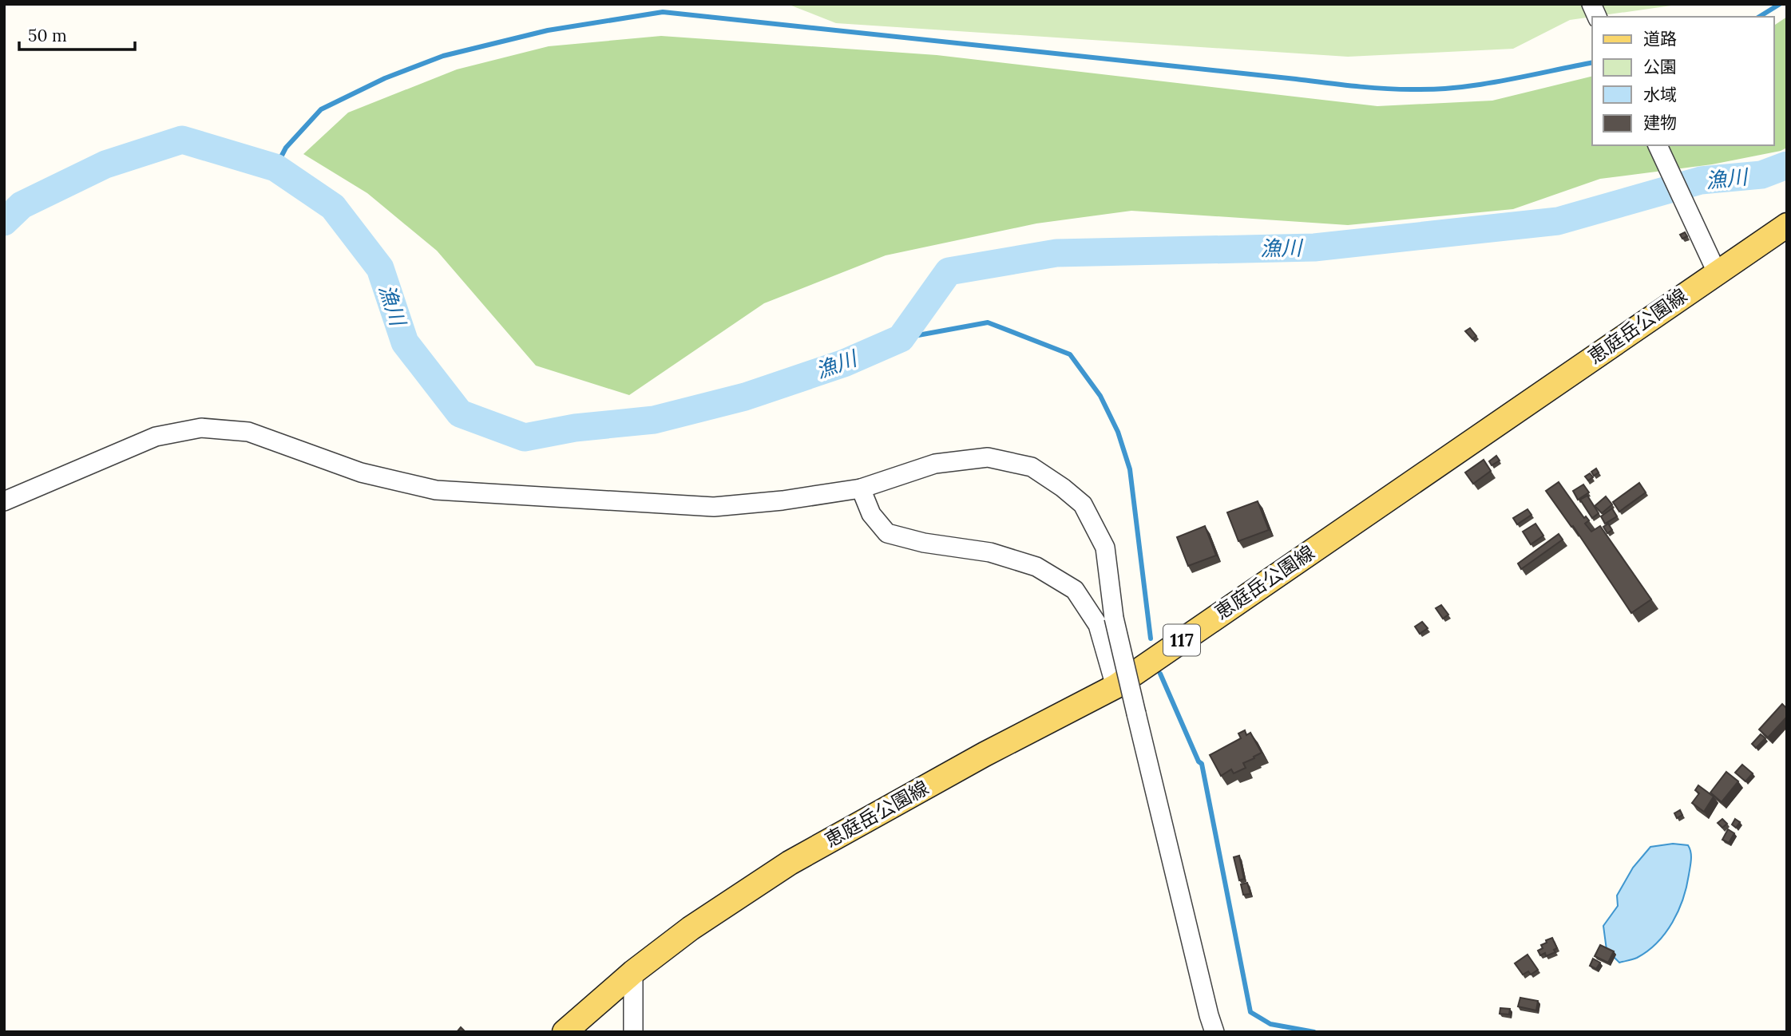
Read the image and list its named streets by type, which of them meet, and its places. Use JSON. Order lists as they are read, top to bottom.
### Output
{
  "streets": {
    "main road": ["恵庭岳公園線", "117"]
  },
  "water": ["漁川"],
  "legend": [
    "道路",
    "公園",
    "水域",
    "建物"
  ],
  "scale_bar": "50 m"
}
